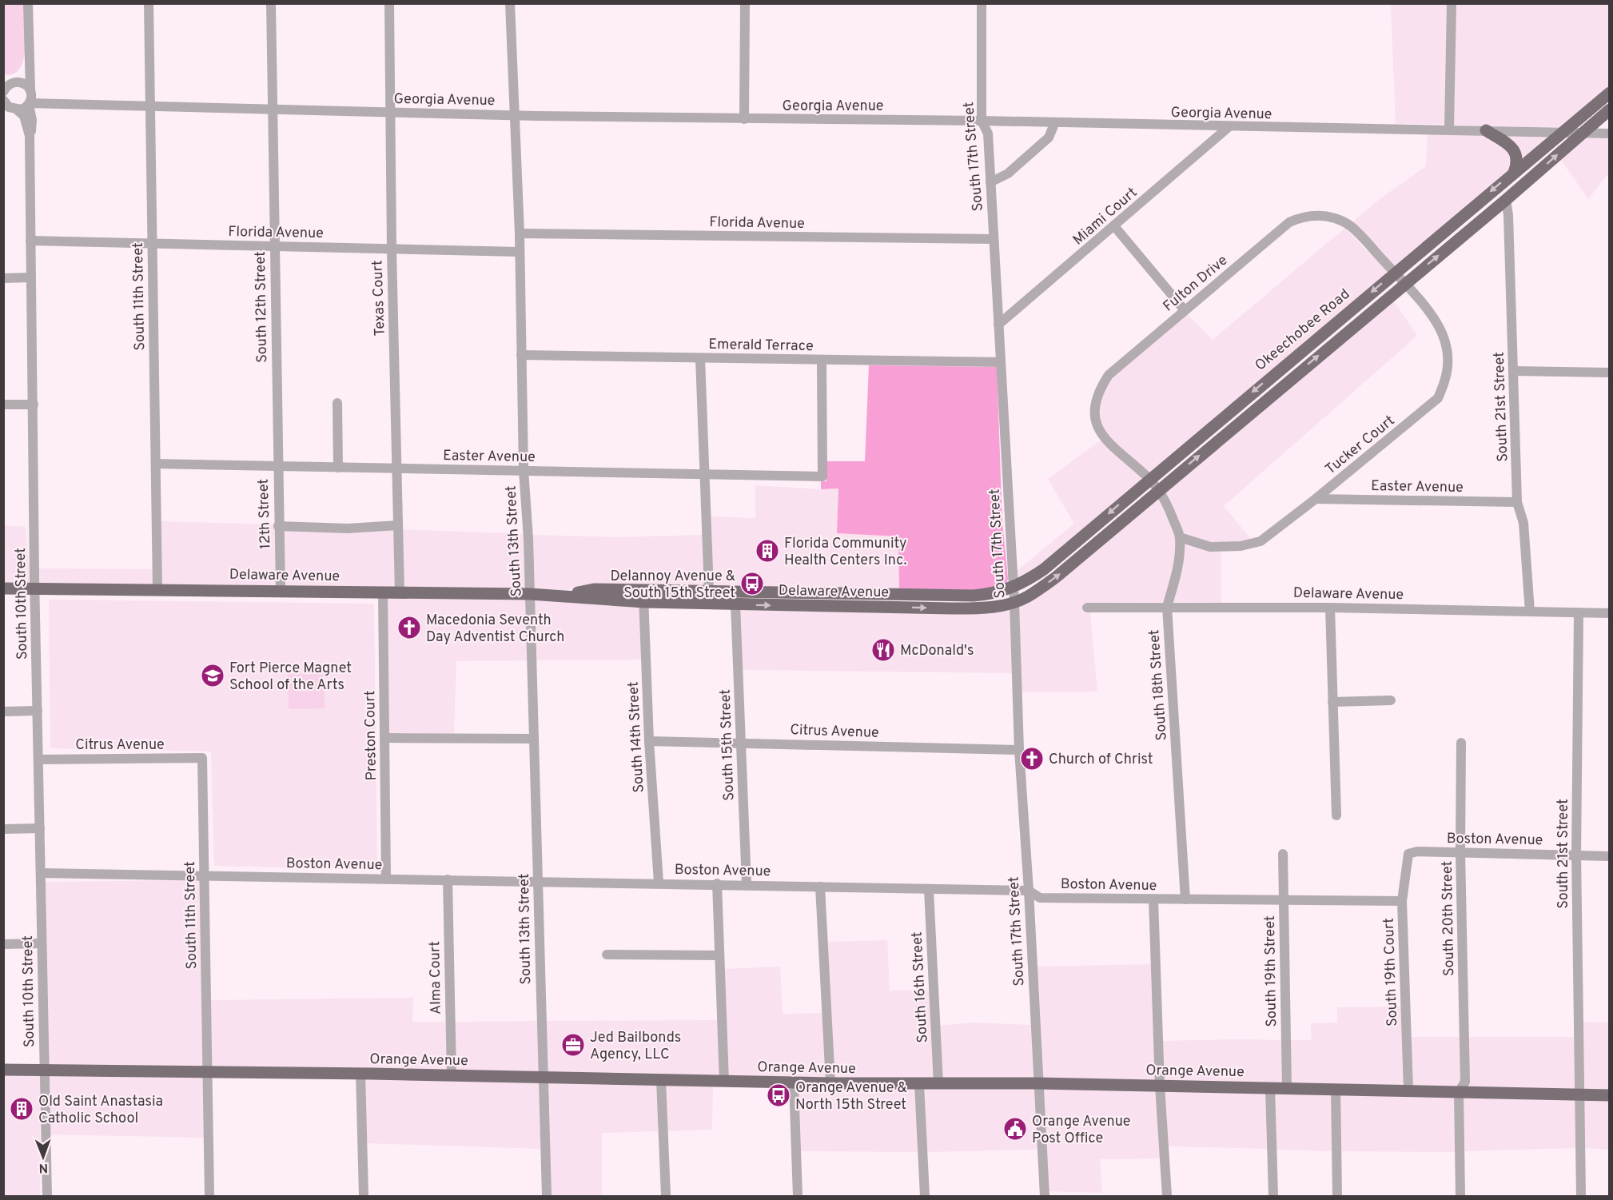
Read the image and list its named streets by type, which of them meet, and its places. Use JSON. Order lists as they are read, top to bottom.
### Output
{
  "streets": {
    "main road": ["Okeechobee Road", "Delaware Avenue", "Orange Avenue"],
    "street": [
      "Georgia Avenue",
      "South 17th Street",
      "Miami Court",
      "Florida Avenue",
      "Fulton Drive",
      "South 11th Street",
      "Texas Court",
      "South 12th Street",
      "Emerald Terrace",
      "South 21st Street",
      "Tucker Court",
      "Easter Avenue",
      "12th Street",
      "South 13th Street",
      "South 10th Street",
      "South 18th Street",
      "Citrus Avenue",
      "Preston Court",
      "South 14th Street",
      "South 15th Street",
      "Boston Avenue",
      "South 20th Street",
      "South 19th Street",
      "South 19th Court",
      "Alma Court",
      "South 16th Street"
    ]
  },
  "crossings": [
    ["Georgia Avenue", "South 17th Street"],
    ["Georgia Avenue", "Miami Court"],
    ["Georgia Avenue", "South 11th Street"],
    ["Georgia Avenue", "Texas Court"],
    ["Georgia Avenue", "South 12th Street"],
    ["Georgia Avenue", "Okeechobee Road"],
    ["Georgia Avenue", "South 13th Street"],
    ["Georgia Avenue", "South 10th Street"],
    ["South 17th Street", "Miami Court"],
    ["South 17th Street", "Florida Avenue"],
    ["South 17th Street", "Okeechobee Road"],
    ["South 17th Street", "Emerald Terrace"],
    ["South 17th Street", "Delaware Avenue"],
    ["South 17th Street", "Citrus Avenue"],
    ["South 17th Street", "Boston Avenue"],
    ["South 17th Street", "Orange Avenue"],
    ["Florida Avenue", "South 11th Street"],
    ["Florida Avenue", "Texas Court"],
    ["Florida Avenue", "South 12th Street"],
    ["Florida Avenue", "South 13th Street"],
    ["Florida Avenue", "South 10th Street"],
    ["Fulton Drive", "Okeechobee Road"],
    ["Fulton Drive", "Tucker Court"],
    ["Fulton Drive", "South 18th Street"],
    ["South 11th Street", "Easter Avenue"],
    ["South 11th Street", "Delaware Avenue"],
    ["South 11th Street", "Citrus Avenue"],
    ["South 11th Street", "Boston Avenue"],
    ["South 11th Street", "Orange Avenue"],
    ["Texas Court", "Easter Avenue"],
    ["Texas Court", "Delaware Avenue"],
    ["South 12th Street", "Easter Avenue"],
    ["South 12th Street", "12th Street"],
    ["Okeechobee Road", "Delaware Avenue"],
    ["Okeechobee Road", "South 18th Street"],
    ["Emerald Terrace", "Easter Avenue"],
    ["Emerald Terrace", "South 13th Street"],
    ["South 21st Street", "Easter Avenue"],
    ["South 21st Street", "Delaware Avenue"],
    ["South 21st Street", "Boston Avenue"],
    ["South 21st Street", "Orange Avenue"],
    ["Tucker Court", "Easter Avenue"],
    ["Tucker Court", "South 18th Street"],
    ["Easter Avenue", "12th Street"],
    ["Easter Avenue", "South 13th Street"],
    ["12th Street", "Delaware Avenue"],
    ["South 13th Street", "Delaware Avenue"],
    ["South 13th Street", "Boston Avenue"],
    ["South 13th Street", "Orange Avenue"],
    ["Delaware Avenue", "South 10th Street"],
    ["Delaware Avenue", "South 18th Street"],
    ["Delaware Avenue", "Preston Court"],
    ["Delaware Avenue", "South 14th Street"],
    ["Delaware Avenue", "South 15th Street"],
    ["South 10th Street", "Citrus Avenue"],
    ["South 10th Street", "Boston Avenue"],
    ["South 10th Street", "Orange Avenue"],
    ["South 18th Street", "Boston Avenue"],
    ["Citrus Avenue", "South 14th Street"],
    ["Citrus Avenue", "South 15th Street"],
    ["Preston Court", "Boston Avenue"],
    ["South 14th Street", "Boston Avenue"],
    ["South 15th Street", "Boston Avenue"],
    ["Boston Avenue", "South 20th Street"],
    ["Boston Avenue", "South 19th Street"],
    ["Boston Avenue", "South 19th Court"],
    ["Boston Avenue", "Alma Court"],
    ["Boston Avenue", "South 16th Street"],
    ["South 20th Street", "Orange Avenue"],
    ["South 19th Street", "Orange Avenue"],
    ["South 19th Court", "Orange Avenue"],
    ["Alma Court", "Orange Avenue"],
    ["South 16th Street", "Orange Avenue"]
  ],
  "places": {
    "building": ["Florida Community Health Centers Inc.", "Old Saint Anastasia Catholic School"],
    "bus stop": ["Delannoy Avenue & South 15th Street", "Orange Avenue & North 15th Street"],
    "church": ["Macedonia Seventh Day Adventist Church", "Church of Christ"],
    "restaurant": ["McDonald's"],
    "school or university": ["Fort Pierce Magnet School of the Arts"],
    "office": ["Jed Bailbonds Agency, LLC"],
    "public building": ["Orange Avenue Post Office"]
  },
  "north": "bottom"
}
